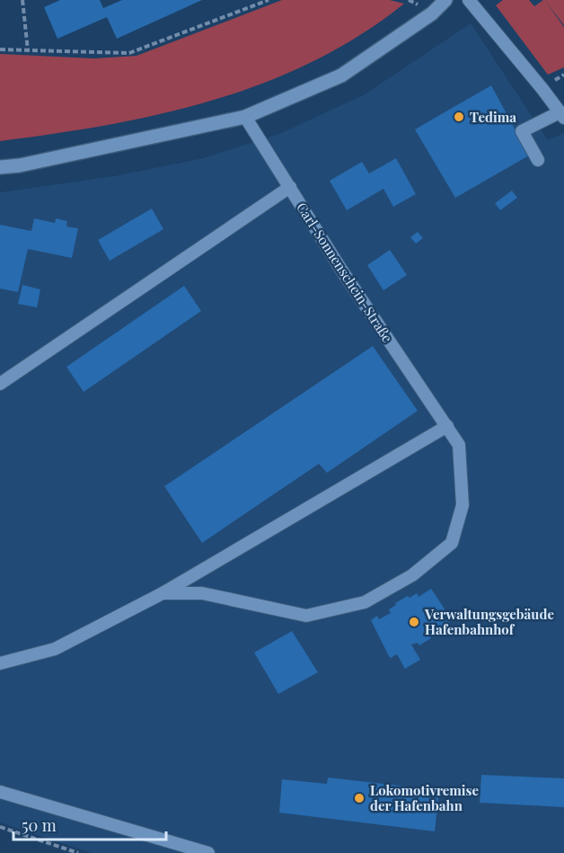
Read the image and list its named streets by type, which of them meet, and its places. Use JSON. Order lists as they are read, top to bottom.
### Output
{
  "streets": {
    "lane": ["Carl-Sonnenschein-Straße"]
  },
  "places": ["Tedima", "Verwaltungsgebäude Hafenbahnhof", "Lokomotivremise der Hafenbahn"],
  "scale_bar": "50 m"
}
